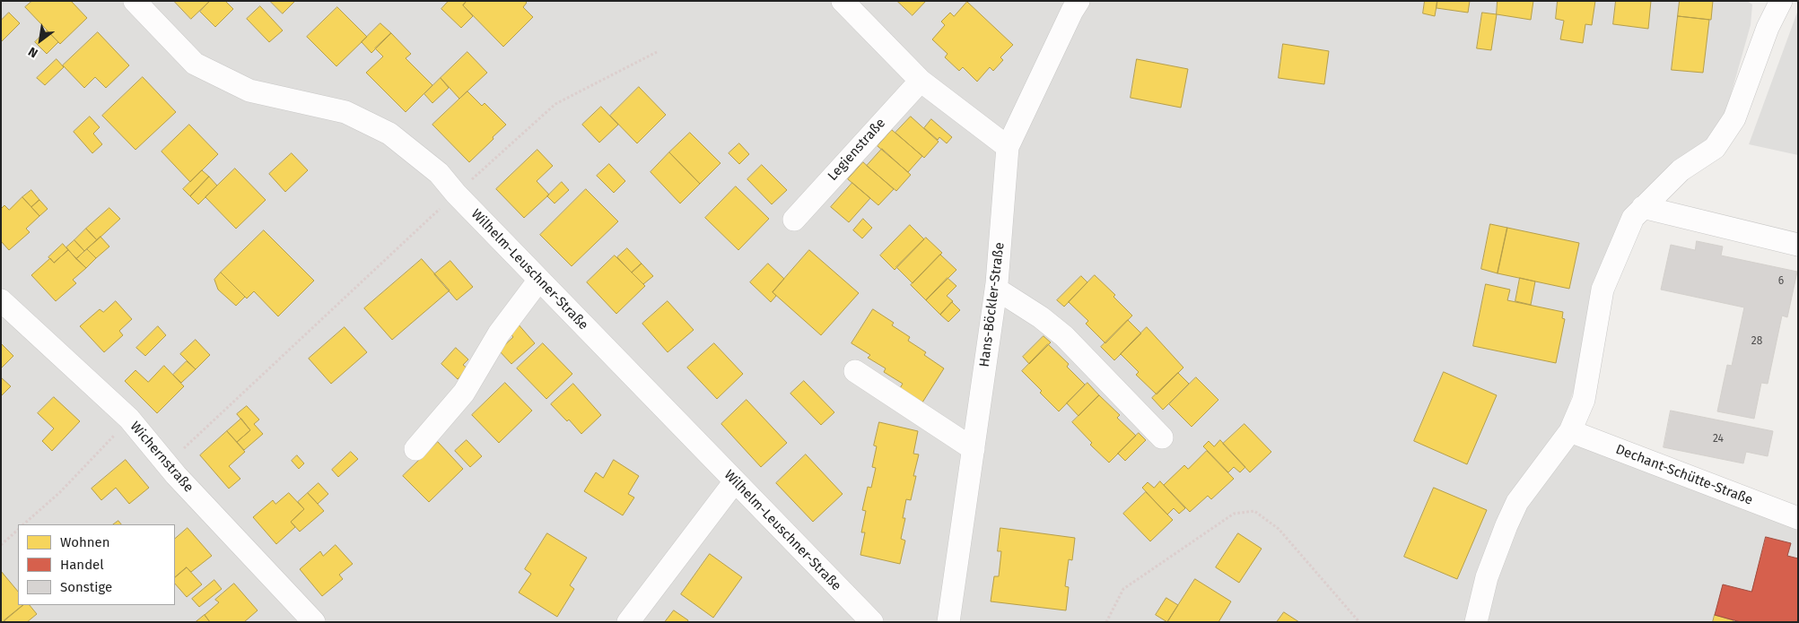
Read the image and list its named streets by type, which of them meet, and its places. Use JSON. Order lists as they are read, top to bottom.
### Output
{
  "streets": {
    "street": [
      "Legienstraße",
      "Wilhelm-Leuschner-Straße",
      "Hans-Böckler-Straße",
      "Wichernstraße",
      "Dechant-Schütte-Straße"
    ]
  },
  "house_numbers": ["6", "28", "24"],
  "legend": ["Wohnen", "Handel", "Sonstige"],
  "north": "bottom left"
}
